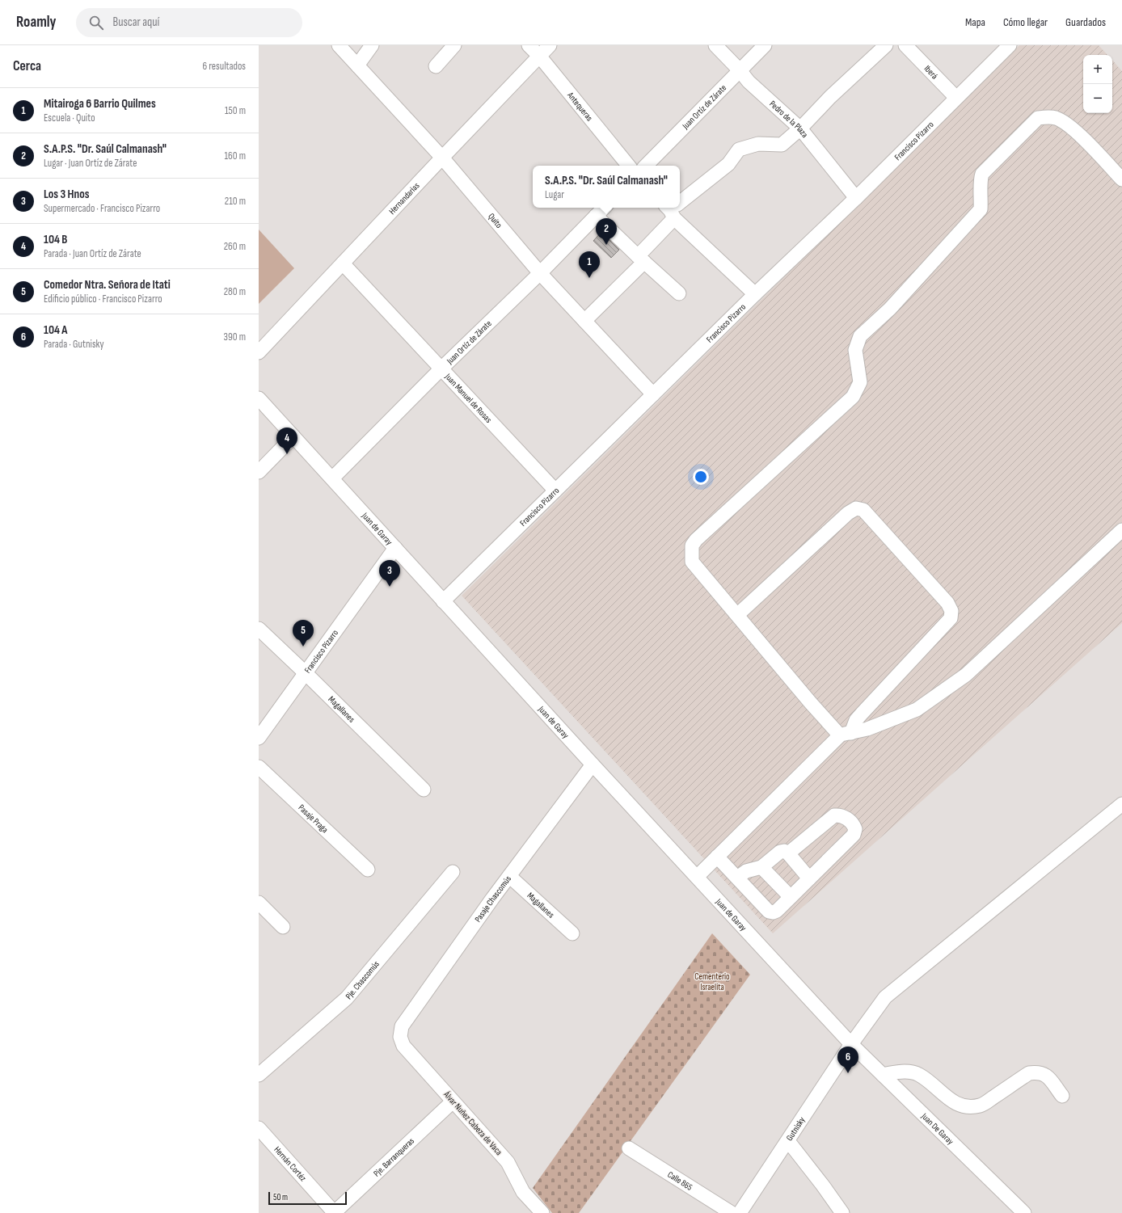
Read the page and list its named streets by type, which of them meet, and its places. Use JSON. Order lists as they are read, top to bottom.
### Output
{
  "streets": {
    "street": [
      "Iberá",
      "Antequeras",
      "Juan Ortíz de Zárate",
      "Pedro de la Plaza",
      "Francisco Pizarro",
      "Hernandarias",
      "Quito",
      "Juan Manuel de Rosas",
      "Juan de Garay",
      "Magallanes",
      "Pasaje Praga",
      "Pasaje Chascomús",
      "Pje. Chascomús",
      "Álvar Nuñez Cabeza de Vaca",
      "Juan De Garay",
      "Gutnisky",
      "Pje. Barranqueras",
      "Hernán Cortéz",
      "Calle 865"
    ]
  },
  "crossings": [
    ["Iberá", "Francisco Pizarro"],
    ["Antequeras", "Hernandarias"],
    ["Juan Ortíz de Zárate", "Pedro de la Plaza"],
    ["Juan Ortíz de Zárate", "Quito"],
    ["Juan Ortíz de Zárate", "Juan Manuel de Rosas"],
    ["Juan Ortíz de Zárate", "Juan de Garay"],
    ["Pedro de la Plaza", "Francisco Pizarro"],
    ["Francisco Pizarro", "Quito"],
    ["Francisco Pizarro", "Juan Manuel de Rosas"],
    ["Francisco Pizarro", "Juan de Garay"],
    ["Francisco Pizarro", "Magallanes"],
    ["Hernandarias", "Quito"],
    ["Hernandarias", "Juan Manuel de Rosas"],
    ["Juan de Garay", "Pasaje Chascomús"],
    ["Juan de Garay", "Juan De Garay"],
    ["Juan de Garay", "Gutnisky"],
    ["Magallanes", "Pasaje Chascomús"],
    ["Pasaje Chascomús", "Álvar Nuñez Cabeza de Vaca"],
    ["Álvar Nuñez Cabeza de Vaca", "Pje. Barranqueras"],
    ["Juan De Garay", "Gutnisky"],
    ["Pje. Barranqueras", "Hernán Cortéz"]
  ],
  "parks": ["Cementerio Israelita"],
  "scale_bar": "50 m",
  "page": {
    "header": "Roamly",
    "search": "Buscar aquí",
    "nav": ["Mapa", "Cómo llegar", "Guardados"],
    "heading": ["Cerca", "6 resultados"],
    "map_buttons": ["+", "−"],
    "list": [
      {
        "mark": "1",
        "name": "Mitairoga 6 Barrio Quilmes",
        "note": "Escuela · Quito",
        "value": "150 m"
      },
      {
        "mark": "2",
        "name": "S.A.P.S. \"Dr. Saúl Calmanash\"",
        "note": "Lugar · Juan Ortíz de Zárate",
        "value": "160 m"
      },
      {
        "mark": "3",
        "name": "Los 3 Hnos",
        "note": "Supermercado · Francisco Pizarro",
        "value": "210 m"
      },
      {
        "mark": "4",
        "name": "104 B",
        "note": "Parada · Juan Ortíz de Zárate",
        "value": "260 m"
      },
      {
        "mark": "5",
        "name": "Comedor Ntra. Señora de Itati",
        "note": "Edificio público · Francisco Pizarro",
        "value": "280 m"
      },
      {
        "mark": "6",
        "name": "104 A",
        "note": "Parada · Gutnisky",
        "value": "390 m"
      }
    ],
    "popup": ["S.A.P.S. \"Dr. Saúl Calmanash\"", "Lugar"],
    "pins": [
      "2",
      "1",
      "4",
      "3",
      "5",
      "6"
    ],
    "scale": "50 m"
  }
}
